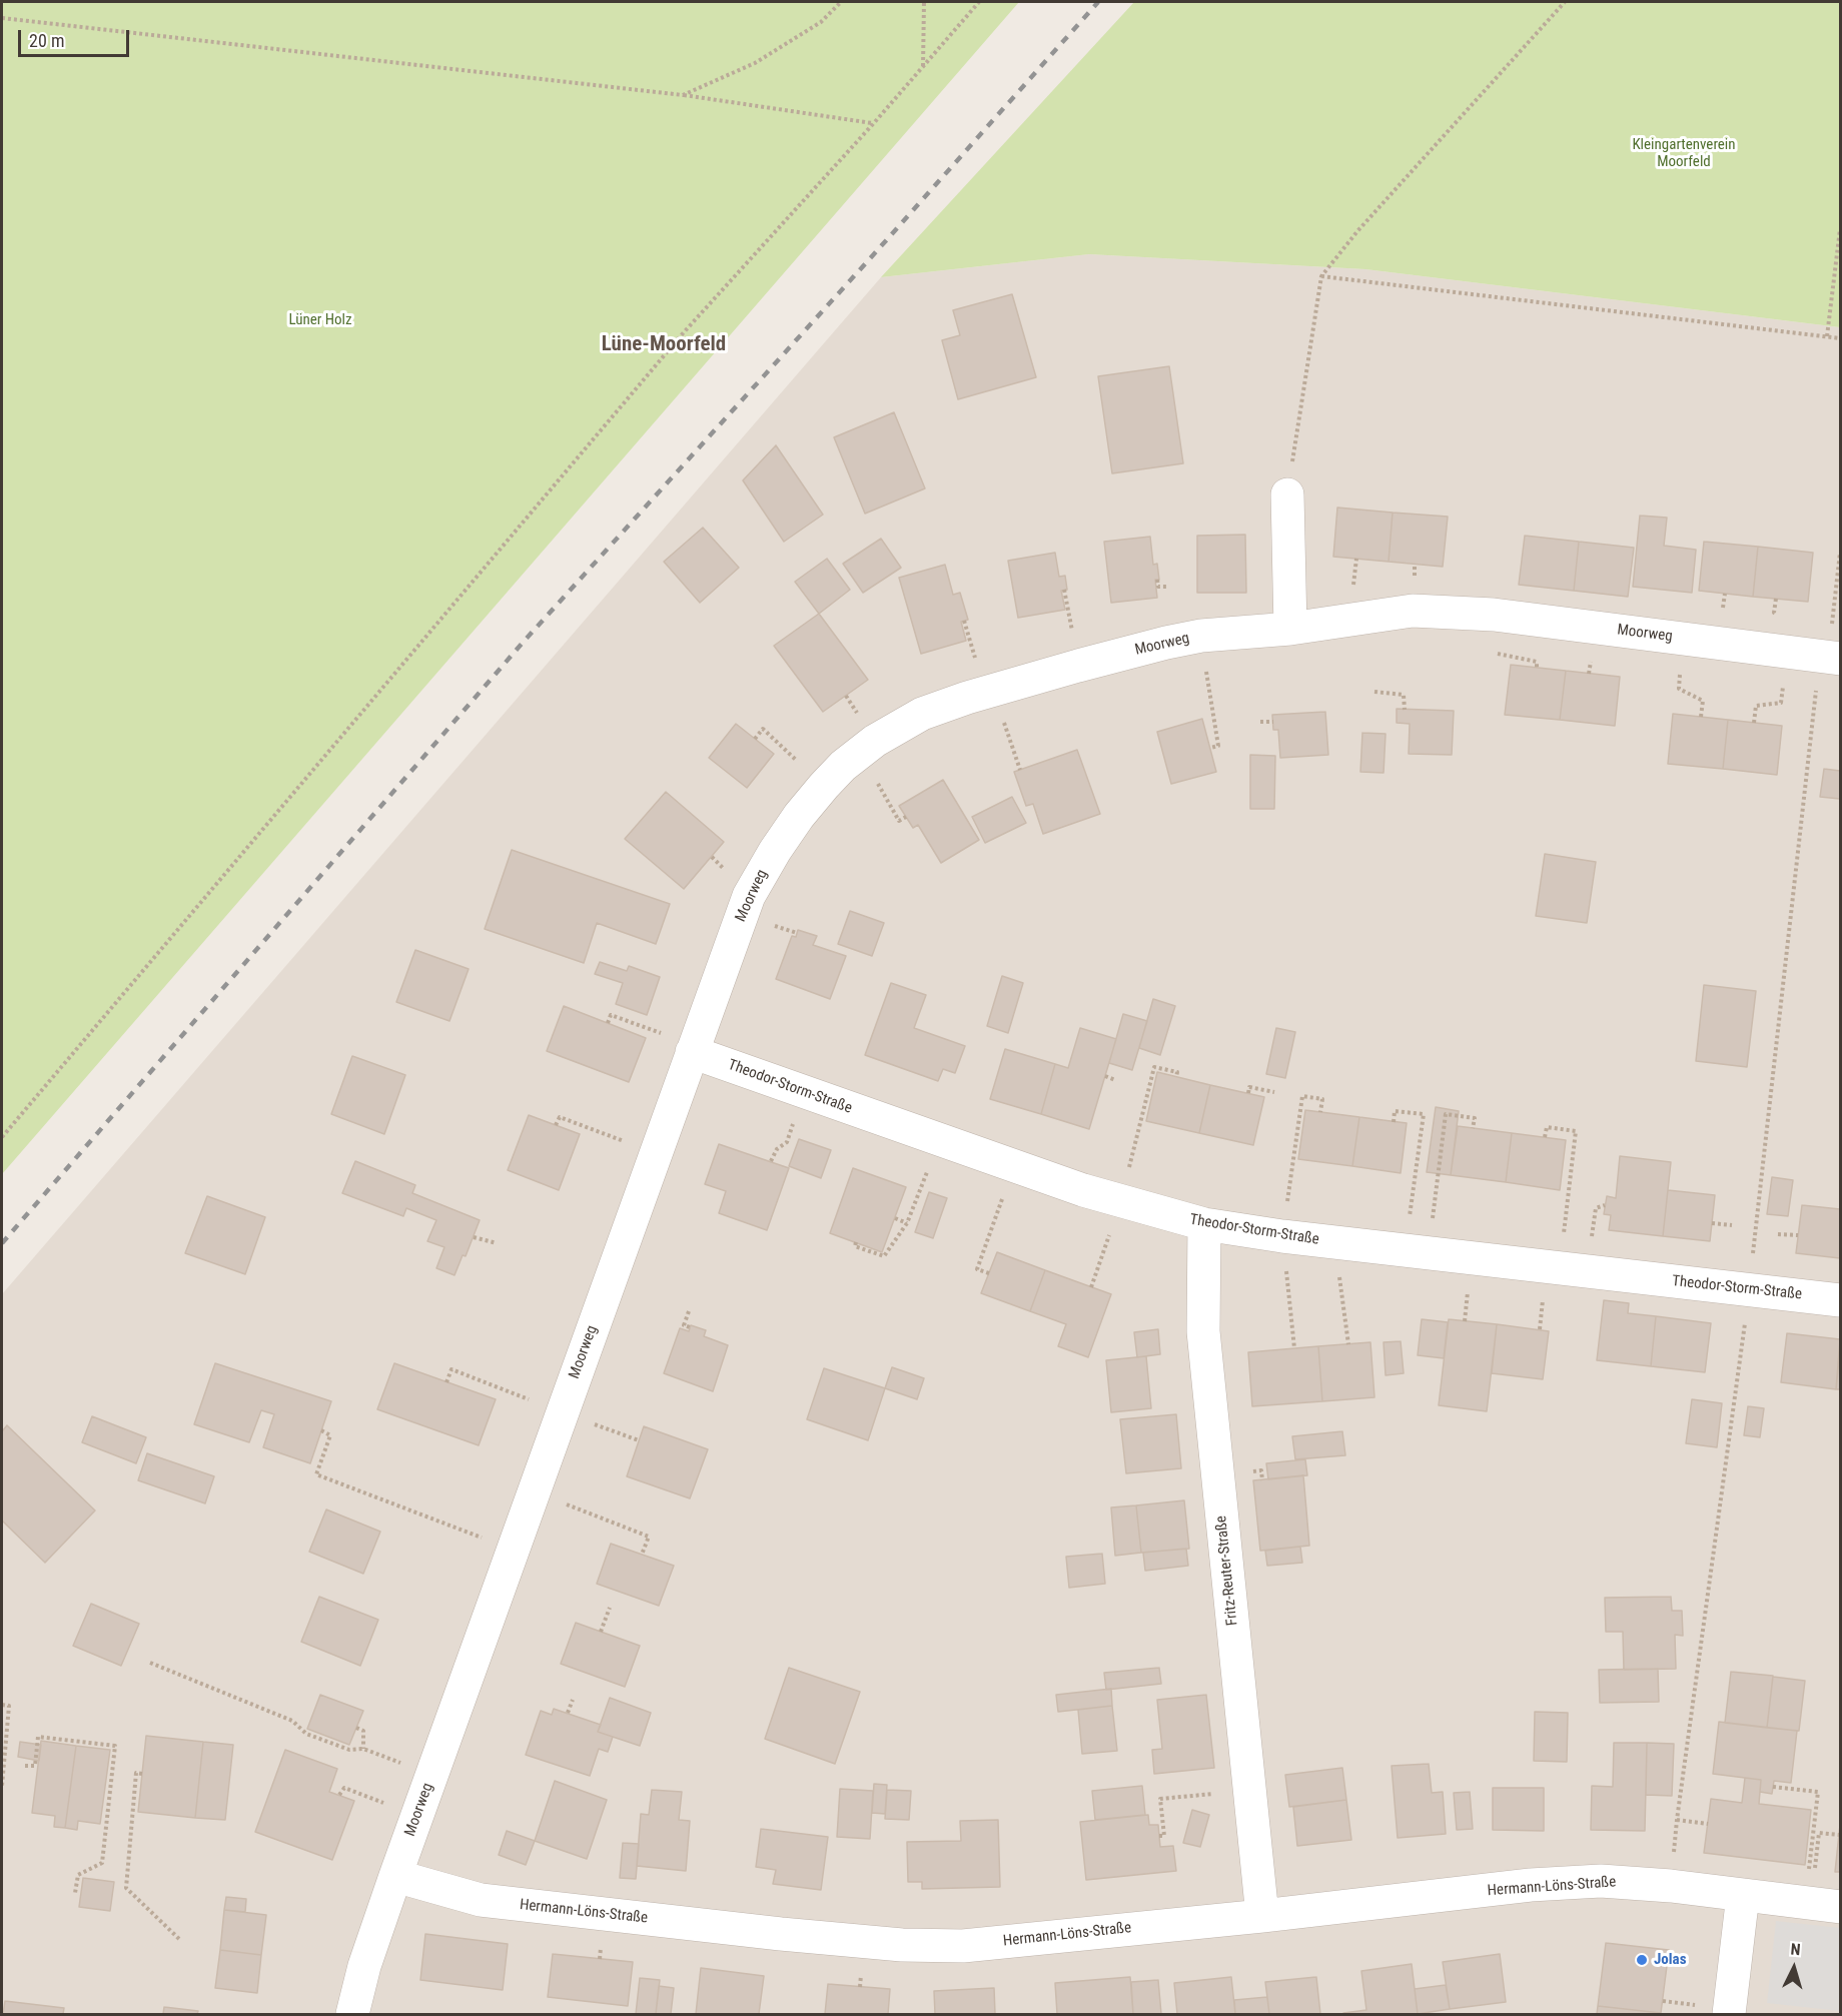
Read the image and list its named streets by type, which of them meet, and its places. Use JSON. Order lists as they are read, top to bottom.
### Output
{
  "streets": {
    "street": [
      "Moorweg",
      "Theodor-Storm-Straße",
      "Fritz-Reuter-Straße",
      "Hermann-Löns-Straße"
    ]
  },
  "crossings": [
    ["Moorweg", "Theodor-Storm-Straße"],
    ["Moorweg", "Hermann-Löns-Straße"],
    ["Theodor-Storm-Straße", "Fritz-Reuter-Straße"],
    ["Fritz-Reuter-Straße", "Hermann-Löns-Straße"]
  ],
  "districts": ["Lüne-Moorfeld"],
  "parks": ["Kleingartenverein Moorfeld", "Lüner Holz"],
  "places": ["Jolas"],
  "scale_bar": "20 m",
  "north": "top"
}
